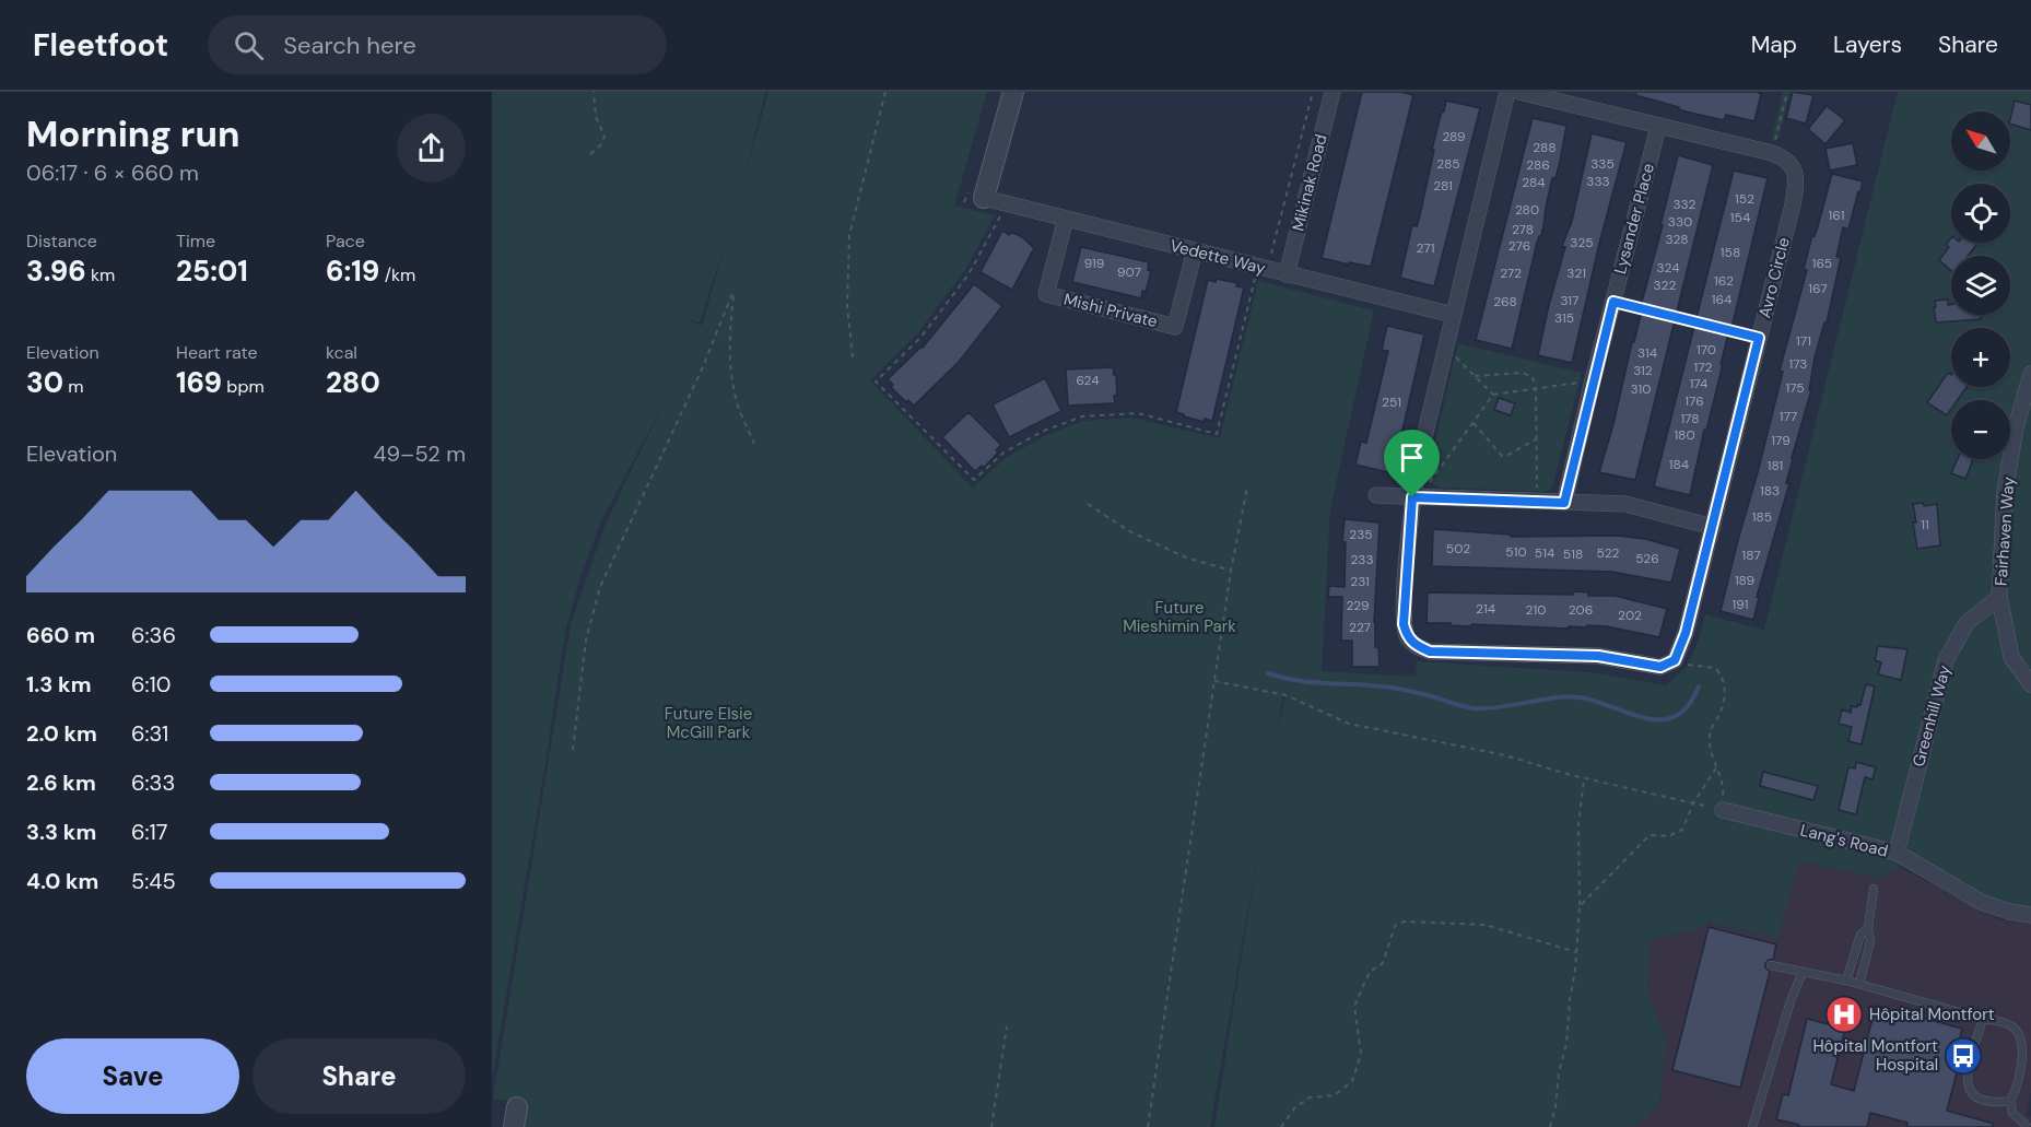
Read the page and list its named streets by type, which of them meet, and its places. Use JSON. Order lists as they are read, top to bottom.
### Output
{
  "streets": {
    "street": [
      "Mikinak Road",
      "Lysander Place",
      "Vedette Way",
      "Avro Circle",
      "Mishi Private",
      "Fairhaven Way",
      "Greenhill Way",
      "Lang's Road"
    ]
  },
  "crossings": [
    ["Mikinak Road", "Vedette Way"],
    ["Lysander Place", "Avro Circle"],
    ["Vedette Way", "Avro Circle"],
    ["Vedette Way", "Mishi Private"],
    ["Fairhaven Way", "Greenhill Way"],
    ["Greenhill Way", "Lang's Road"]
  ],
  "parks": ["Future Mieshimin Park", "Future Elsie McGill Park"],
  "places": {
    "hospital": ["Hôpital Montfort"],
    "bus stop": ["Hôpital Montfort Hospital"]
  },
  "house_numbers": [
    "289",
    "288",
    "285",
    "335",
    "286",
    "333",
    "284",
    "281",
    "152",
    "332",
    "280",
    "161",
    "154",
    "330",
    "278",
    "328",
    "325",
    "276",
    "271",
    "158",
    "919",
    "165",
    "324",
    "907",
    "272",
    "321",
    "162",
    "322",
    "167",
    "164",
    "317",
    "268",
    "315",
    "171",
    "170",
    "314",
    "173",
    "172",
    "312",
    "624",
    "174",
    "175",
    "310",
    "176",
    "251",
    "177",
    "178",
    "180",
    "179",
    "184",
    "181",
    "183",
    "185",
    "11",
    "235",
    "502",
    "510",
    "514",
    "522",
    "518",
    "187",
    "526",
    "233",
    "189",
    "231",
    "191",
    "229",
    "214",
    "210",
    "206",
    "202",
    "227"
  ],
  "north": "top left",
  "page": {
    "header": "Fleetfoot",
    "search": "Search here",
    "nav": ["Map", "Layers", "Share"],
    "heading": ["Morning run", "06:17 · 6 × 660 m"],
    "map_buttons": ["+", "−"],
    "stats": [
      ["Distance", "3.96 km"],
      ["Time", "25:01"],
      ["Pace", "6:19 /km"],
      ["Elevation", "30 m"],
      ["Heart rate", "169 bpm"],
      ["kcal", "280"]
    ],
    "chart": ["Elevation", "49–52 m"],
    "list": [
      {
        "name": "660 m",
        "note": "6:36"
      },
      {
        "name": "1.3 km",
        "note": "6:10"
      },
      {
        "name": "2.0 km",
        "note": "6:31"
      },
      {
        "name": "2.6 km",
        "note": "6:33"
      },
      {
        "name": "3.3 km",
        "note": "6:17"
      },
      {
        "name": "4.0 km",
        "note": "5:45"
      }
    ],
    "buttons": ["Save", "Share"]
  }
}
